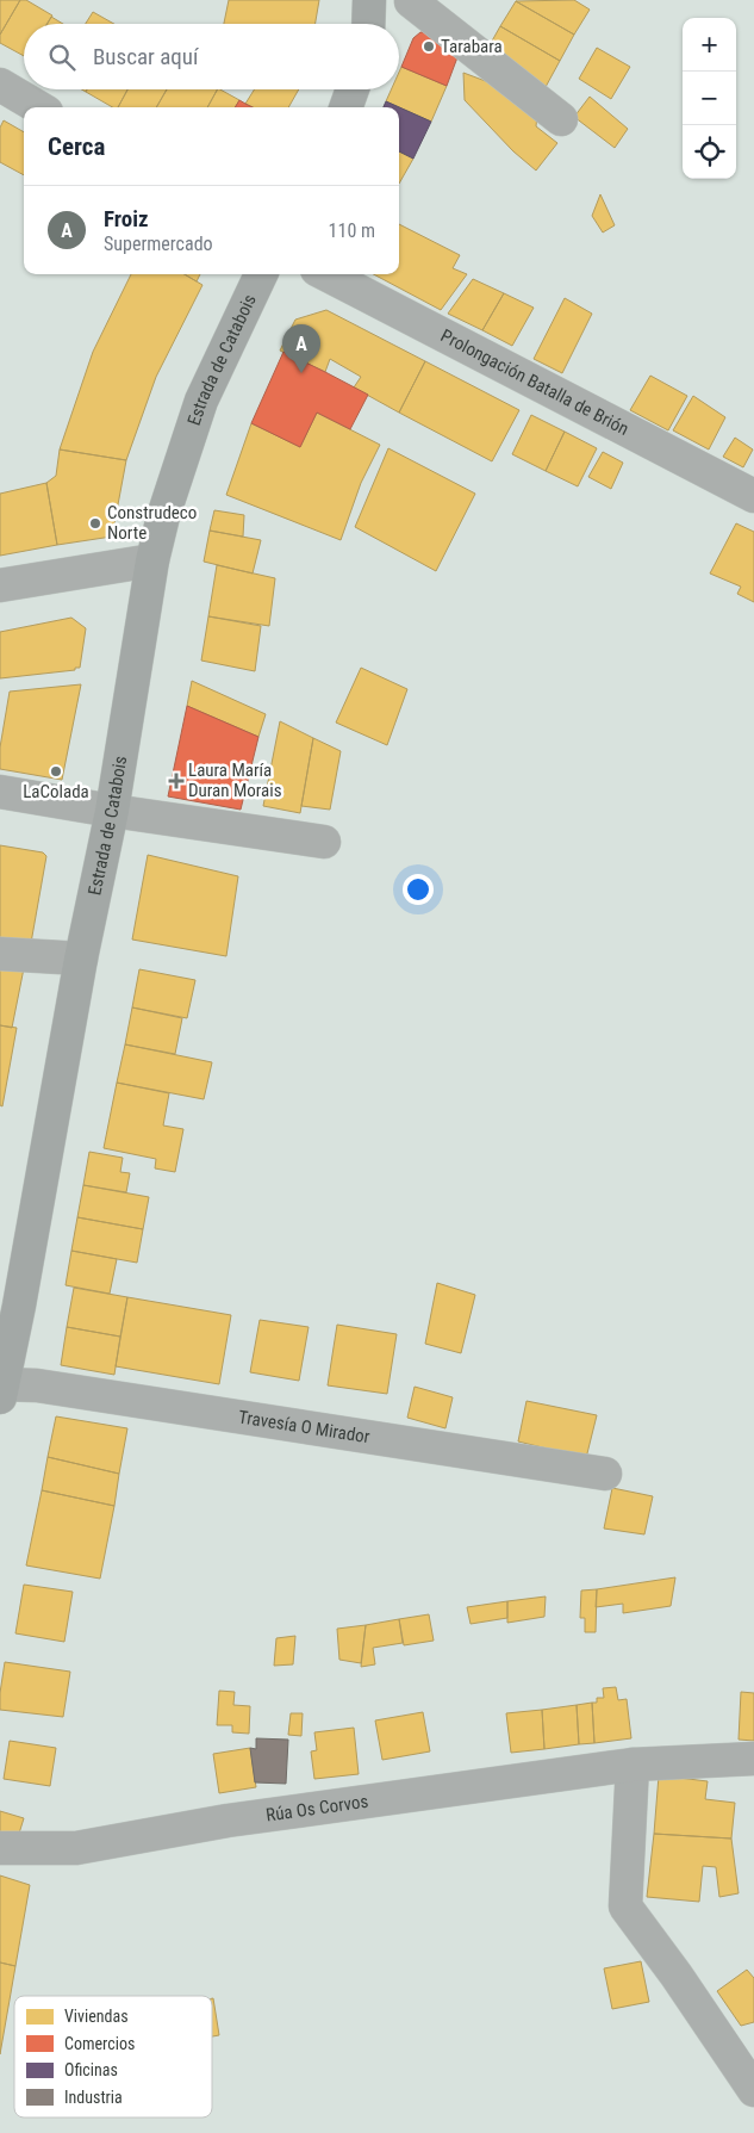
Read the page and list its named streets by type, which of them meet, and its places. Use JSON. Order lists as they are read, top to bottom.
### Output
{
  "streets": {
    "main road": ["Estrada de Catabois"],
    "street": ["Prolongación Batalla de Brión", "Travesía O Mirador", "Rúa Os Corvos"]
  },
  "crossings": [
    ["Estrada de Catabois", "Travesía O Mirador"]
  ],
  "places": {
    "other": ["Tarabara", "Construdeco Norte", "LaColada"],
    "health": ["Laura María Duran Morais"]
  },
  "legend": [
    "Viviendas",
    "Comercios",
    "Oficinas",
    "Industria"
  ],
  "page": {
    "map_buttons": ["+", "−"],
    "search": "Buscar aquí",
    "heading": "Cerca",
    "list": [
      {
        "mark": "A",
        "name": "Froiz",
        "note": "Supermercado",
        "value": "110 m"
      }
    ],
    "pins": "A"
  }
}
